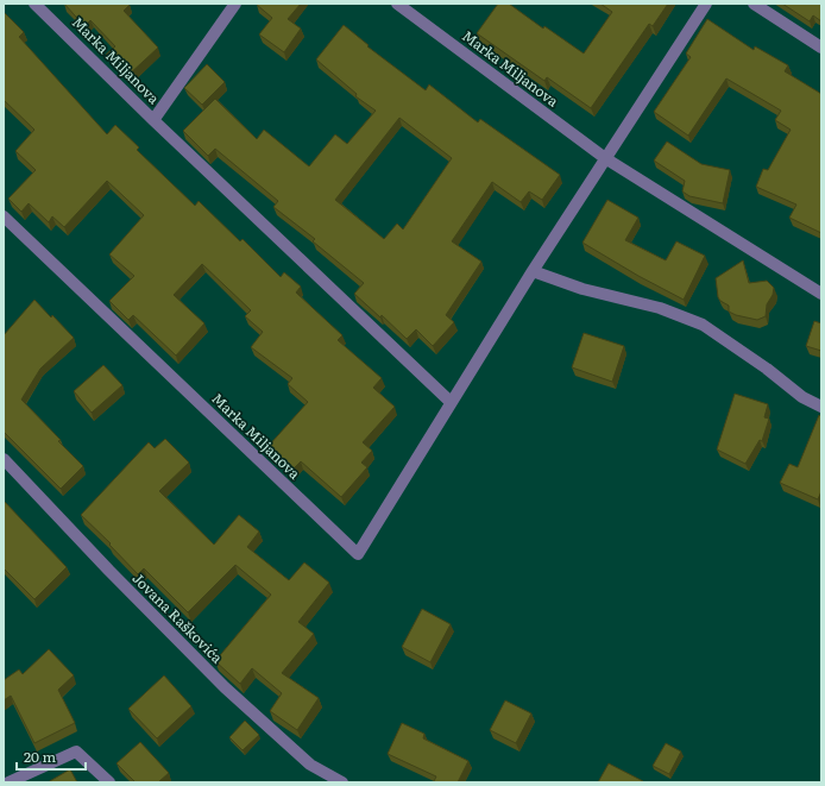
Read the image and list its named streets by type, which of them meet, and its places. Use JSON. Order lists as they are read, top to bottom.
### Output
{
  "streets": {
    "street": ["Marka Miljanova", "Jovana Raškovića"]
  },
  "scale_bar": "20 m"
}
